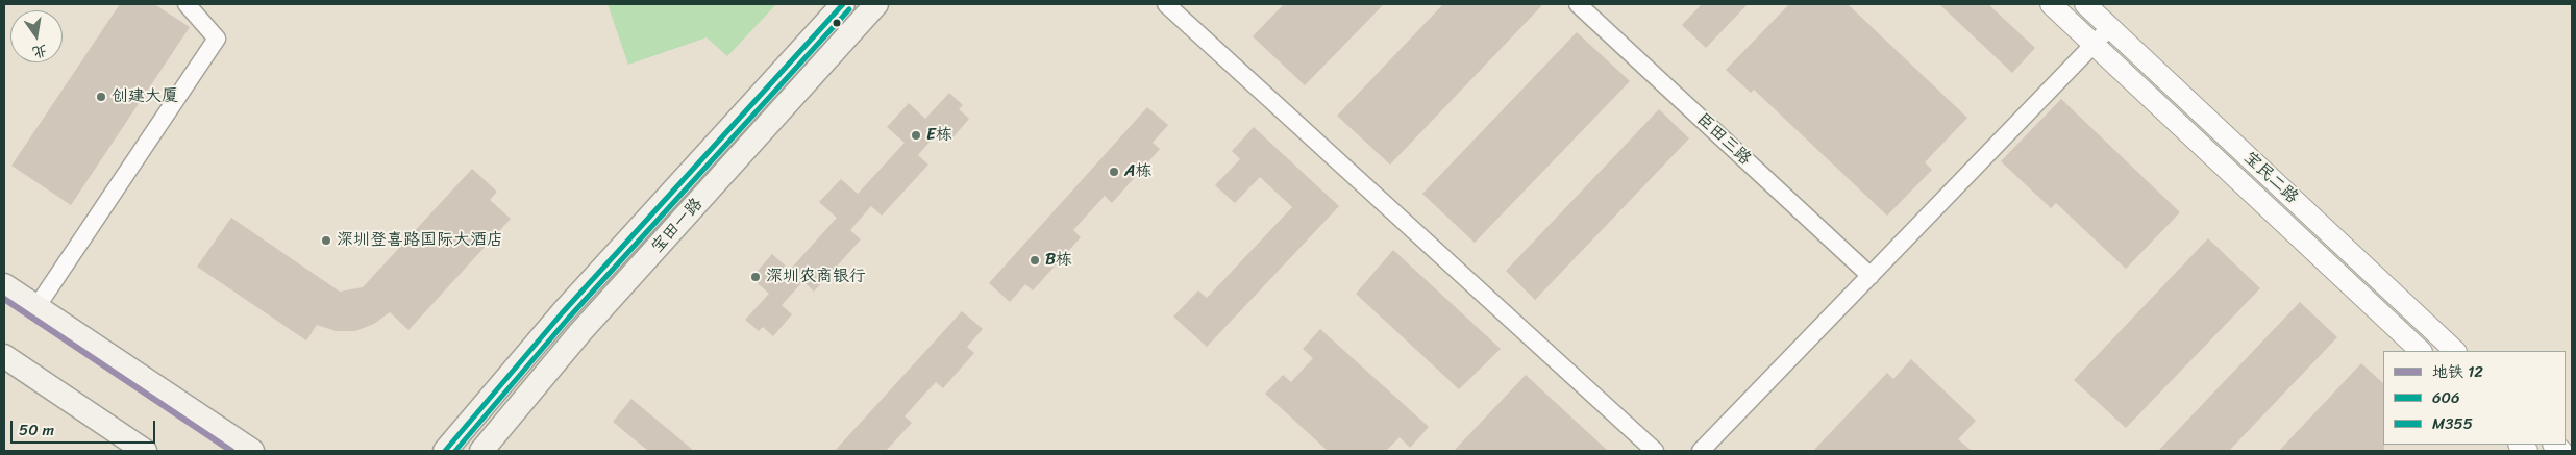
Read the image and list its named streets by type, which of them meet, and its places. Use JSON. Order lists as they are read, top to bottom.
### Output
{
  "streets": {
    "main road": ["宝田一路"],
    "street": ["臣田三路", "宝民二路"]
  },
  "places": [
    "创建大厦",
    "E栋",
    "A栋",
    "深圳登喜路国际大酒店",
    "B栋",
    "深圳农商银行"
  ],
  "lines": ["transit line 606", "transit line M355", "metro line 12"],
  "legend": ["地铁 12", "606", "M355"],
  "scale_bar": "50 m",
  "north": "bottom"
}
